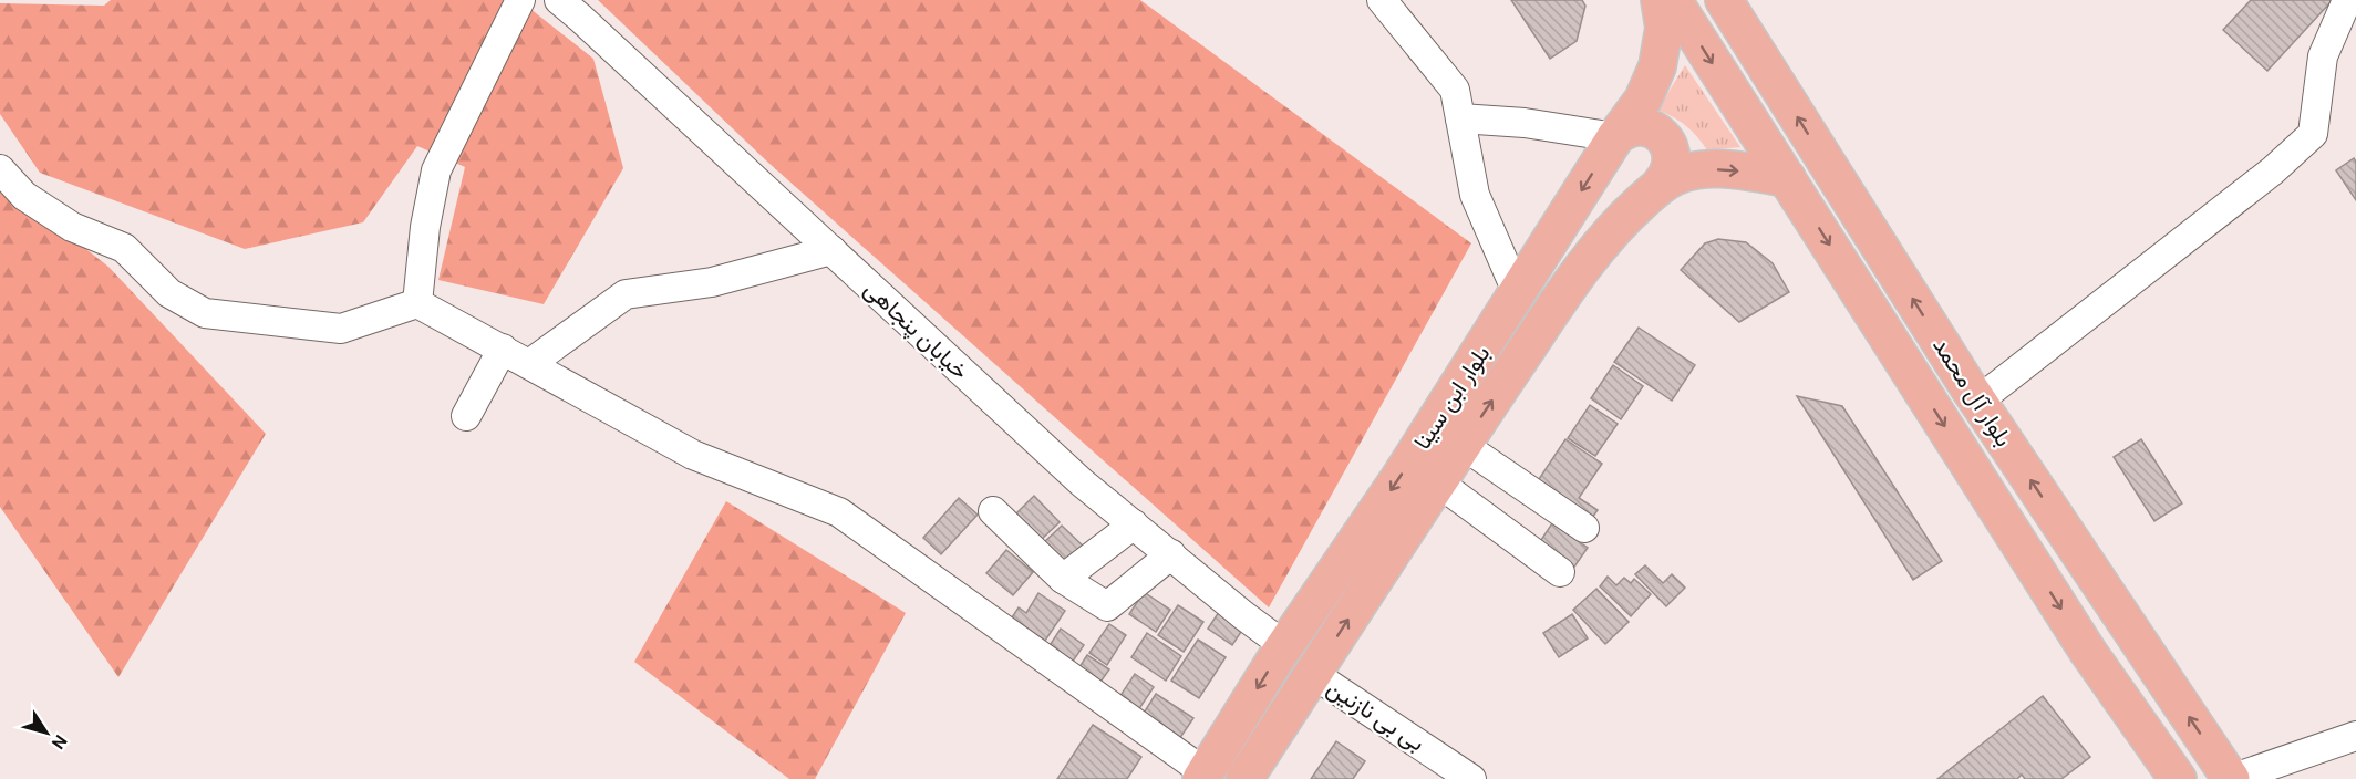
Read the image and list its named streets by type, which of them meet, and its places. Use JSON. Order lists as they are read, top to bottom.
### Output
{
  "streets": {
    "main road": ["بلوار آل محمد", "بلوار ابن سینا"],
    "street": ["خیابان پنجاهی", "بی بی نازنین"]
  },
  "crossings": [
    ["خیابان پنجاهی", "بلوار ابن سینا"],
    ["بلوار آل محمد", "بلوار ابن سینا"],
    ["بلوار ابن سینا", "بی بی نازنین"]
  ],
  "north": "bottom right"
}
